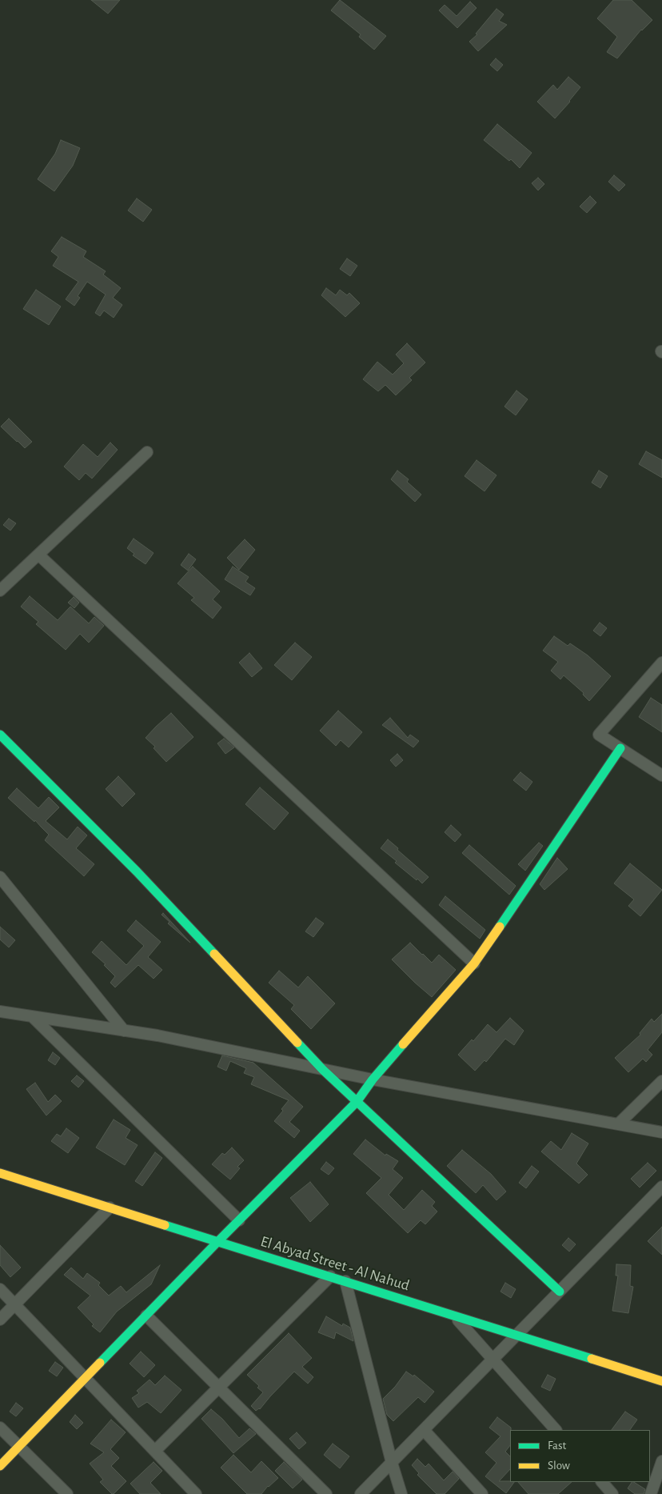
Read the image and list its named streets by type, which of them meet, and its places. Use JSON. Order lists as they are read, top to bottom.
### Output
{
  "streets": {
    "main road": ["El Abyad Street - Al Nahud"]
  },
  "legend": ["Fast", "Slow"]
}
